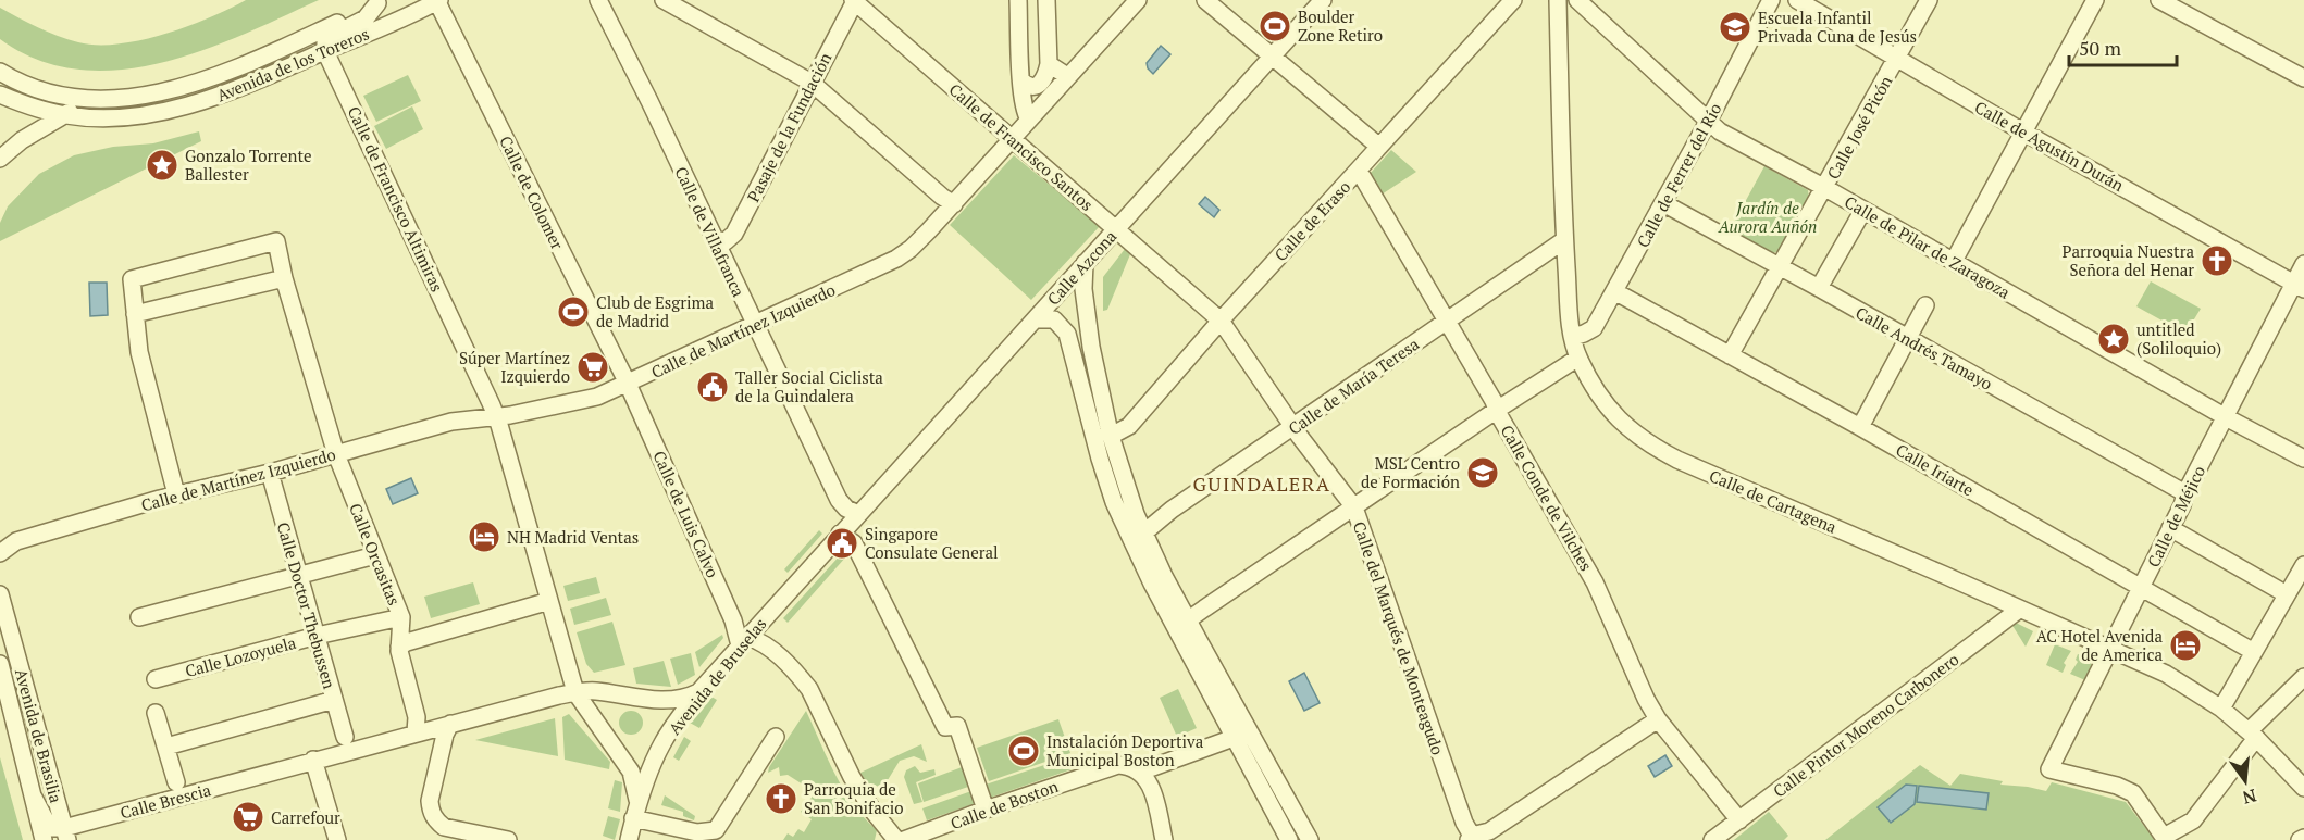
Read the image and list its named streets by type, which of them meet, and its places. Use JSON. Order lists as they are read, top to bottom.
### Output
{
  "streets": {
    "street": [
      "Avenida de los Toreros",
      "Pasaje de la Fundación",
      "Calle José Picón",
      "Calle de Agustín Durán",
      "Calle de Francisco Santos",
      "Calle de Ferrer del Río",
      "Calle de Colomer",
      "Calle de Francisco Altimiras",
      "Calle de Eraso",
      "Calle de Villafranca",
      "Calle de Pilar de Zaragoza",
      "Calle Azcona",
      "Calle de Martínez Izquierdo",
      "Calle Andrés Tamayo",
      "Calle de María Teresa",
      "Calle Iriarte",
      "Calle Conde de Vilches",
      "Calle de Cartagena",
      "Calle de Luis Calvo",
      "Calle de Méjico",
      "Calle Orcasitas",
      "Calle Doctor Thebussen",
      "Calle del Marqués de Monteagudo",
      "Calle Lozoyuela",
      "Avenida de Bruselas",
      "Calle Pintor Moreno Carbonero",
      "Avenida de Brasilia",
      "Calle Brescia",
      "Calle de Boston"
    ]
  },
  "crossings": [
    ["Avenida de los Toreros", "Calle de Colomer"],
    ["Avenida de los Toreros", "Calle de Francisco Altimiras"],
    ["Pasaje de la Fundación", "Calle de Francisco Santos"],
    ["Pasaje de la Fundación", "Calle de Villafranca"],
    ["Calle José Picón", "Calle de Agustín Durán"],
    ["Calle José Picón", "Calle de Pilar de Zaragoza"],
    ["Calle José Picón", "Calle Andrés Tamayo"],
    ["Calle José Picón", "Calle Iriarte"],
    ["Calle de Agustín Durán", "Calle de Méjico"],
    ["Calle de Francisco Santos", "Calle de Eraso"],
    ["Calle de Francisco Santos", "Calle Azcona"],
    ["Calle de Francisco Santos", "Calle de Martínez Izquierdo"],
    ["Calle de Francisco Santos", "Calle del Marqués de Monteagudo"],
    ["Calle de Ferrer del Río", "Calle de Pilar de Zaragoza"],
    ["Calle de Ferrer del Río", "Calle Andrés Tamayo"],
    ["Calle de Ferrer del Río", "Calle Iriarte"],
    ["Calle de Ferrer del Río", "Calle de Cartagena"],
    ["Calle de Colomer", "Calle de Martínez Izquierdo"],
    ["Calle de Colomer", "Calle de Luis Calvo"],
    ["Calle de Francisco Altimiras", "Calle de Martínez Izquierdo"],
    ["Calle de Francisco Altimiras", "Calle Brescia"],
    ["Calle de Eraso", "Calle Conde de Vilches"],
    ["Calle de Eraso", "Calle del Marqués de Monteagudo"],
    ["Calle de Villafranca", "Calle Azcona"],
    ["Calle de Villafranca", "Calle de Martínez Izquierdo"],
    ["Calle de Pilar de Zaragoza", "Calle de Méjico"],
    ["Calle Azcona", "Avenida de Bruselas"],
    ["Calle de Martínez Izquierdo", "Calle de Luis Calvo"],
    ["Calle de Martínez Izquierdo", "Calle Orcasitas"],
    ["Calle de Martínez Izquierdo", "Calle Doctor Thebussen"],
    ["Calle Andrés Tamayo", "Calle de Méjico"],
    ["Calle de María Teresa", "Calle Conde de Vilches"],
    ["Calle de María Teresa", "Calle de Cartagena"],
    ["Calle de María Teresa", "Calle del Marqués de Monteagudo"],
    ["Calle Iriarte", "Calle de Méjico"],
    ["Calle Conde de Vilches", "Calle Pintor Moreno Carbonero"],
    ["Calle de Cartagena", "Calle de Méjico"],
    ["Calle de Cartagena", "Calle Pintor Moreno Carbonero"],
    ["Calle de Luis Calvo", "Avenida de Bruselas"],
    ["Calle Orcasitas", "Calle Lozoyuela"],
    ["Calle Orcasitas", "Calle Brescia"],
    ["Calle Doctor Thebussen", "Calle Lozoyuela"],
    ["Avenida de Bruselas", "Calle Brescia"],
    ["Avenida de Brasilia", "Calle Brescia"]
  ],
  "districts": ["GUINDALERA"],
  "parks": ["Jardín de Aurora Auñón"],
  "places": {
    "sports": ["Boulder Zone Retiro", "Club de Esgrima de Madrid", "Instalación Deportiva Municipal Boston"],
    "school or university": ["Escuela Infantil Privada Cuna de Jesús", "MSL Centro de Formación"],
    "place": ["Gonzalo Torrente Ballester", "untitled (Soliloquio)"],
    "church": ["Parroquia Nuestra Señora del Henar", "Parroquia de San Bonifacio"],
    "supermarket": ["Súper Martínez Izquierdo", "Carrefour"],
    "public building": ["Taller Social Ciclista de la Guindalera", "Singapore Consulate General"],
    "hotel": ["NH Madrid Ventas", "AC Hotel Avenida de America"]
  },
  "scale_bar": "50 m",
  "north": "bottom"
}
